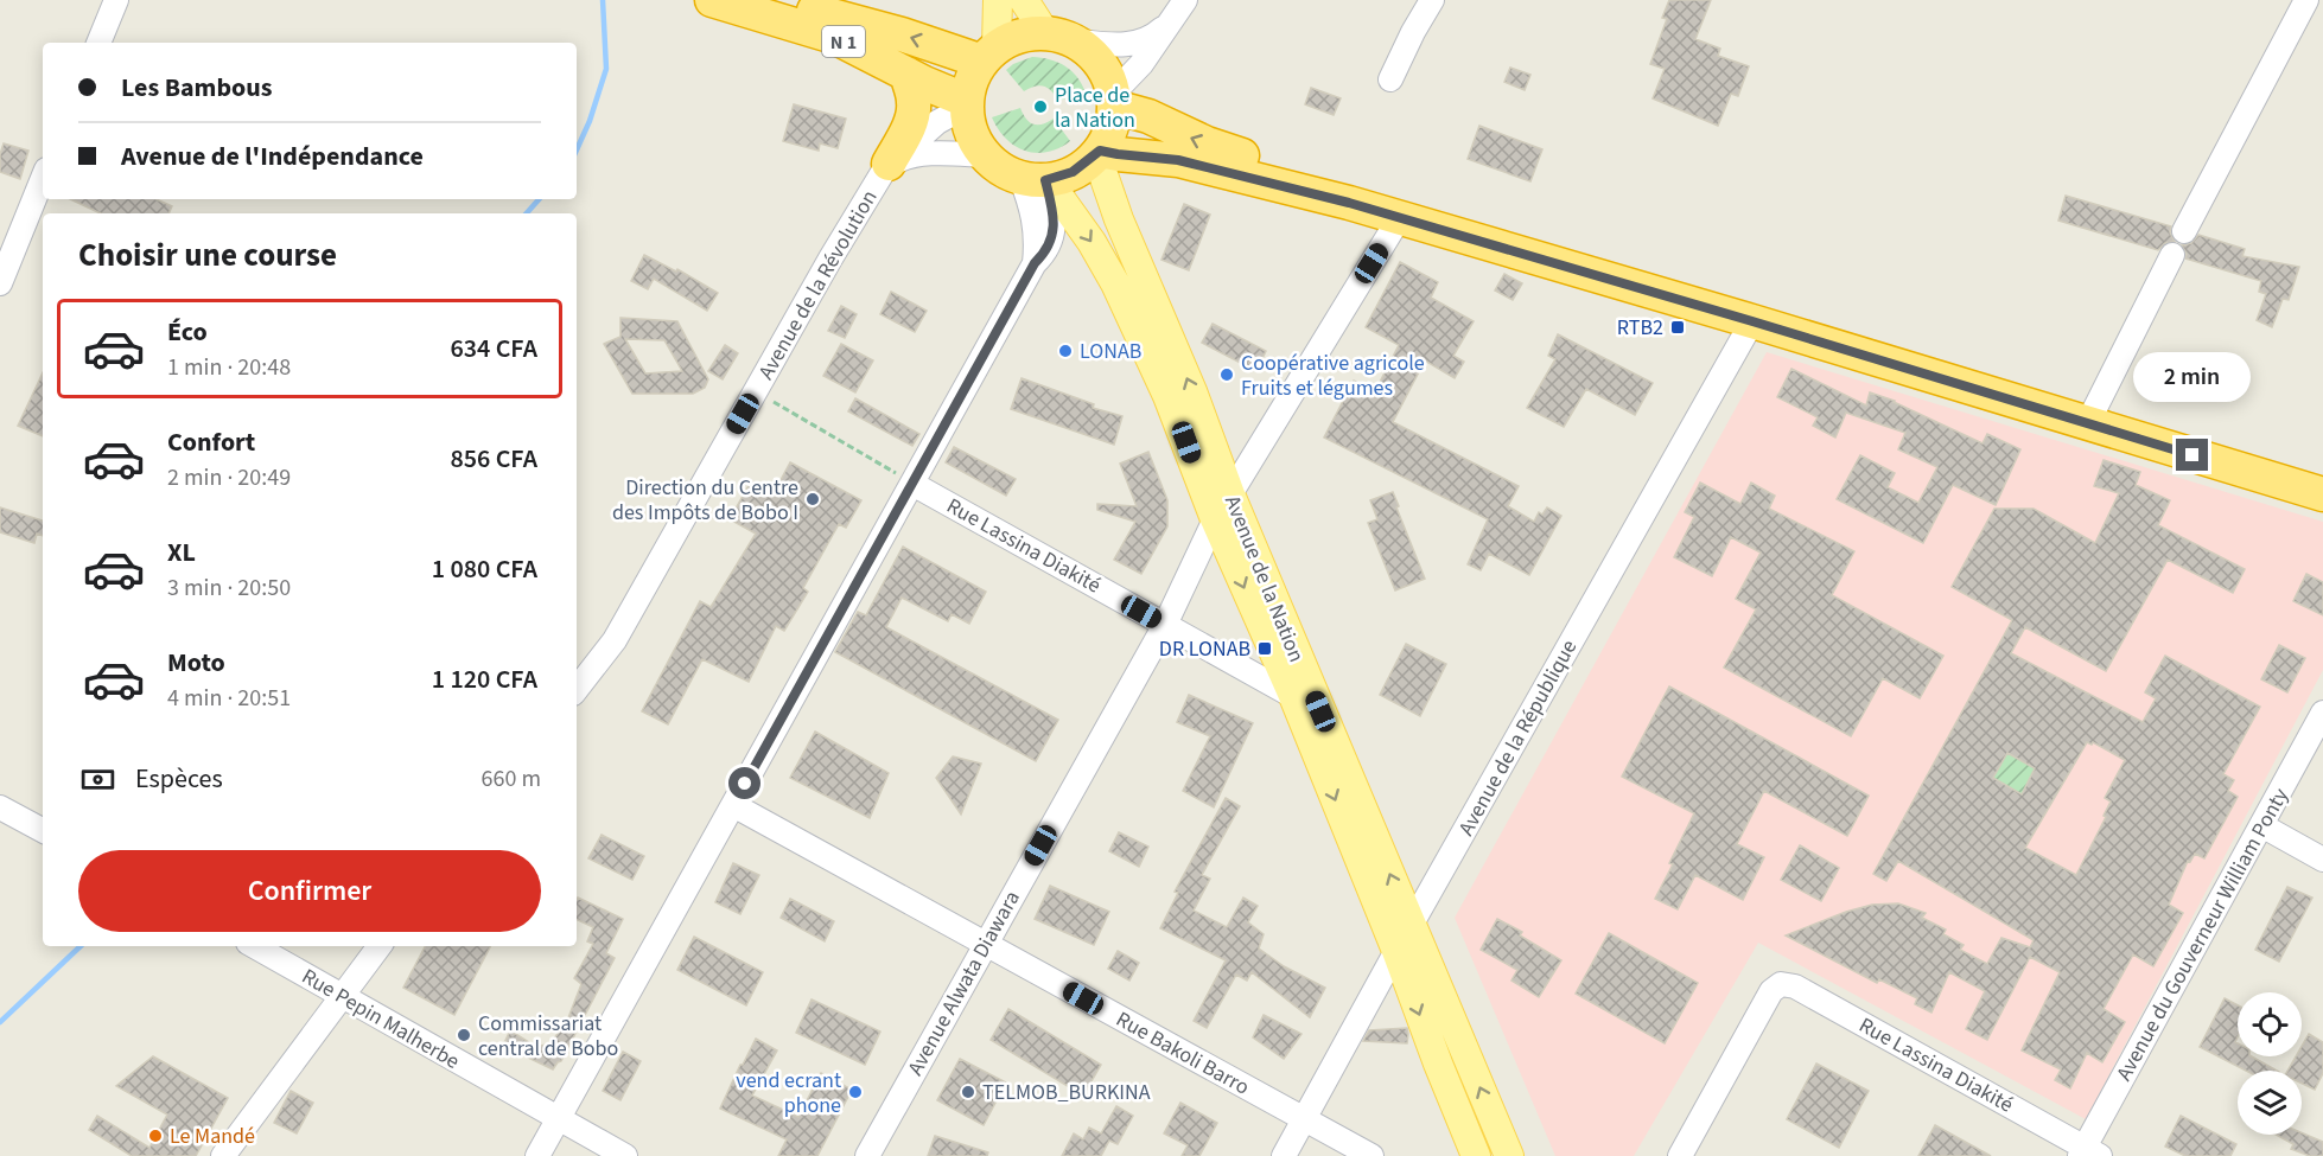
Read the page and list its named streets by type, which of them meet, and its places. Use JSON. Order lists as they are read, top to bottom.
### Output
{
  "streets": {
    "highway": ["N 1"],
    "main road": ["Avenue de la Nation"],
    "street": [
      "Avenue de la Révolution",
      "Rue Lassina Diakité",
      "Avenue de la République",
      "Avenue du Gouverneur William Ponty",
      "Avenue Alwata Diawara",
      "Rue Pepin Malherbe",
      "Rue Bakoli Barro"
    ]
  },
  "crossings": [
    ["N 1", "Avenue de la Révolution"],
    ["N 1", "Avenue de la Nation"],
    ["Avenue de la Révolution", "Avenue de la Nation"],
    ["Rue Lassina Diakité", "Avenue de la Nation"],
    ["Rue Lassina Diakité", "Avenue du Gouverneur William Ponty"],
    ["Rue Lassina Diakité", "Avenue Alwata Diawara"],
    ["Avenue de la Nation", "Avenue de la République"],
    ["Avenue de la Nation", "Avenue Alwata Diawara"],
    ["Avenue de la République", "Rue Bakoli Barro"],
    ["Avenue Alwata Diawara", "Rue Bakoli Barro"]
  ],
  "places": {
    "other": [
      "Place de la Nation",
      "LONAB",
      "Coopérative agricole Fruits et légumes",
      "Direction du Centre des Impôts de Bobo I",
      "Commissariat central de Bobo",
      "vend ecrant phone",
      "TELMOB_BURKINA",
      "Le Mandé"
    ],
    "transit": ["RTB2", "DR LONAB"]
  },
  "page": {
    "banner": ["Les Bambous", "Avenue de l'Indépendance"],
    "heading": "Choisir une course",
    "list": [
      {
        "name": "Éco",
        "note": "1 min · 20:48",
        "value": "634 CFA"
      },
      {
        "name": "Confort",
        "note": "2 min · 20:49",
        "value": "856 CFA"
      },
      {
        "name": "XL",
        "note": "3 min · 20:50",
        "value": "1 080 CFA"
      },
      {
        "name": "Moto",
        "note": "4 min · 20:51",
        "value": "1 120 CFA"
      }
    ],
    "bubble": "2 min",
    "pay": ["Espèces", "660 m"],
    "buttons": "Confirmer"
  }
}
